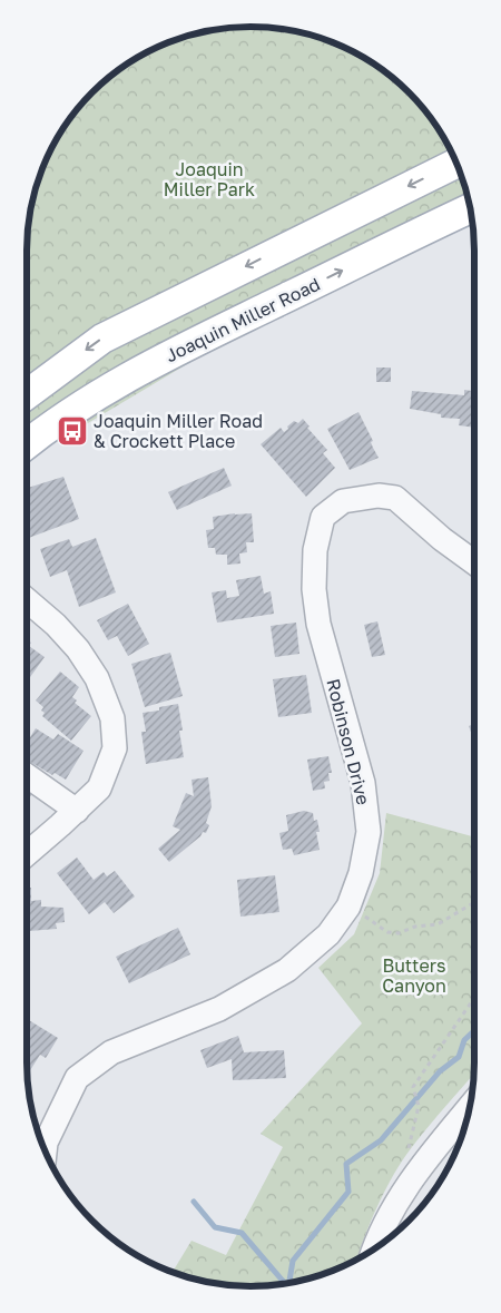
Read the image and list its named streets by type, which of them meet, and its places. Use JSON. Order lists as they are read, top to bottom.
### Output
{
  "streets": {
    "main road": ["Joaquin Miller Road"],
    "street": ["Robinson Drive"]
  },
  "parks": ["Joaquin Miller Park", "Butters Canyon"],
  "places": {
    "bus stop": ["Joaquin Miller Road & Crockett Place"]
  }
}
